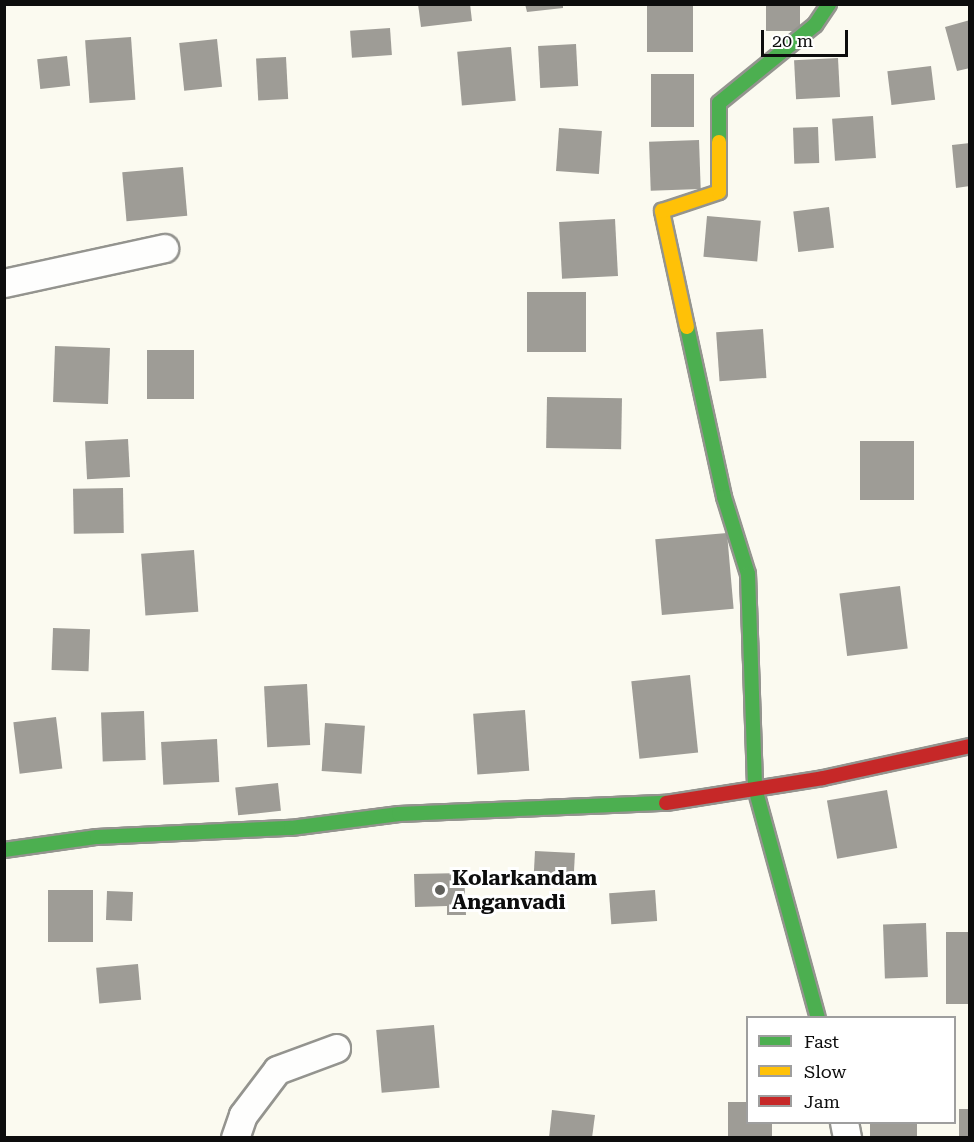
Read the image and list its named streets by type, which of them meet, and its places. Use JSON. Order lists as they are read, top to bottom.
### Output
{
  "places": ["Kolarkandam Anganvadi"],
  "legend": ["Fast", "Slow", "Jam"],
  "scale_bar": "20 m"
}
